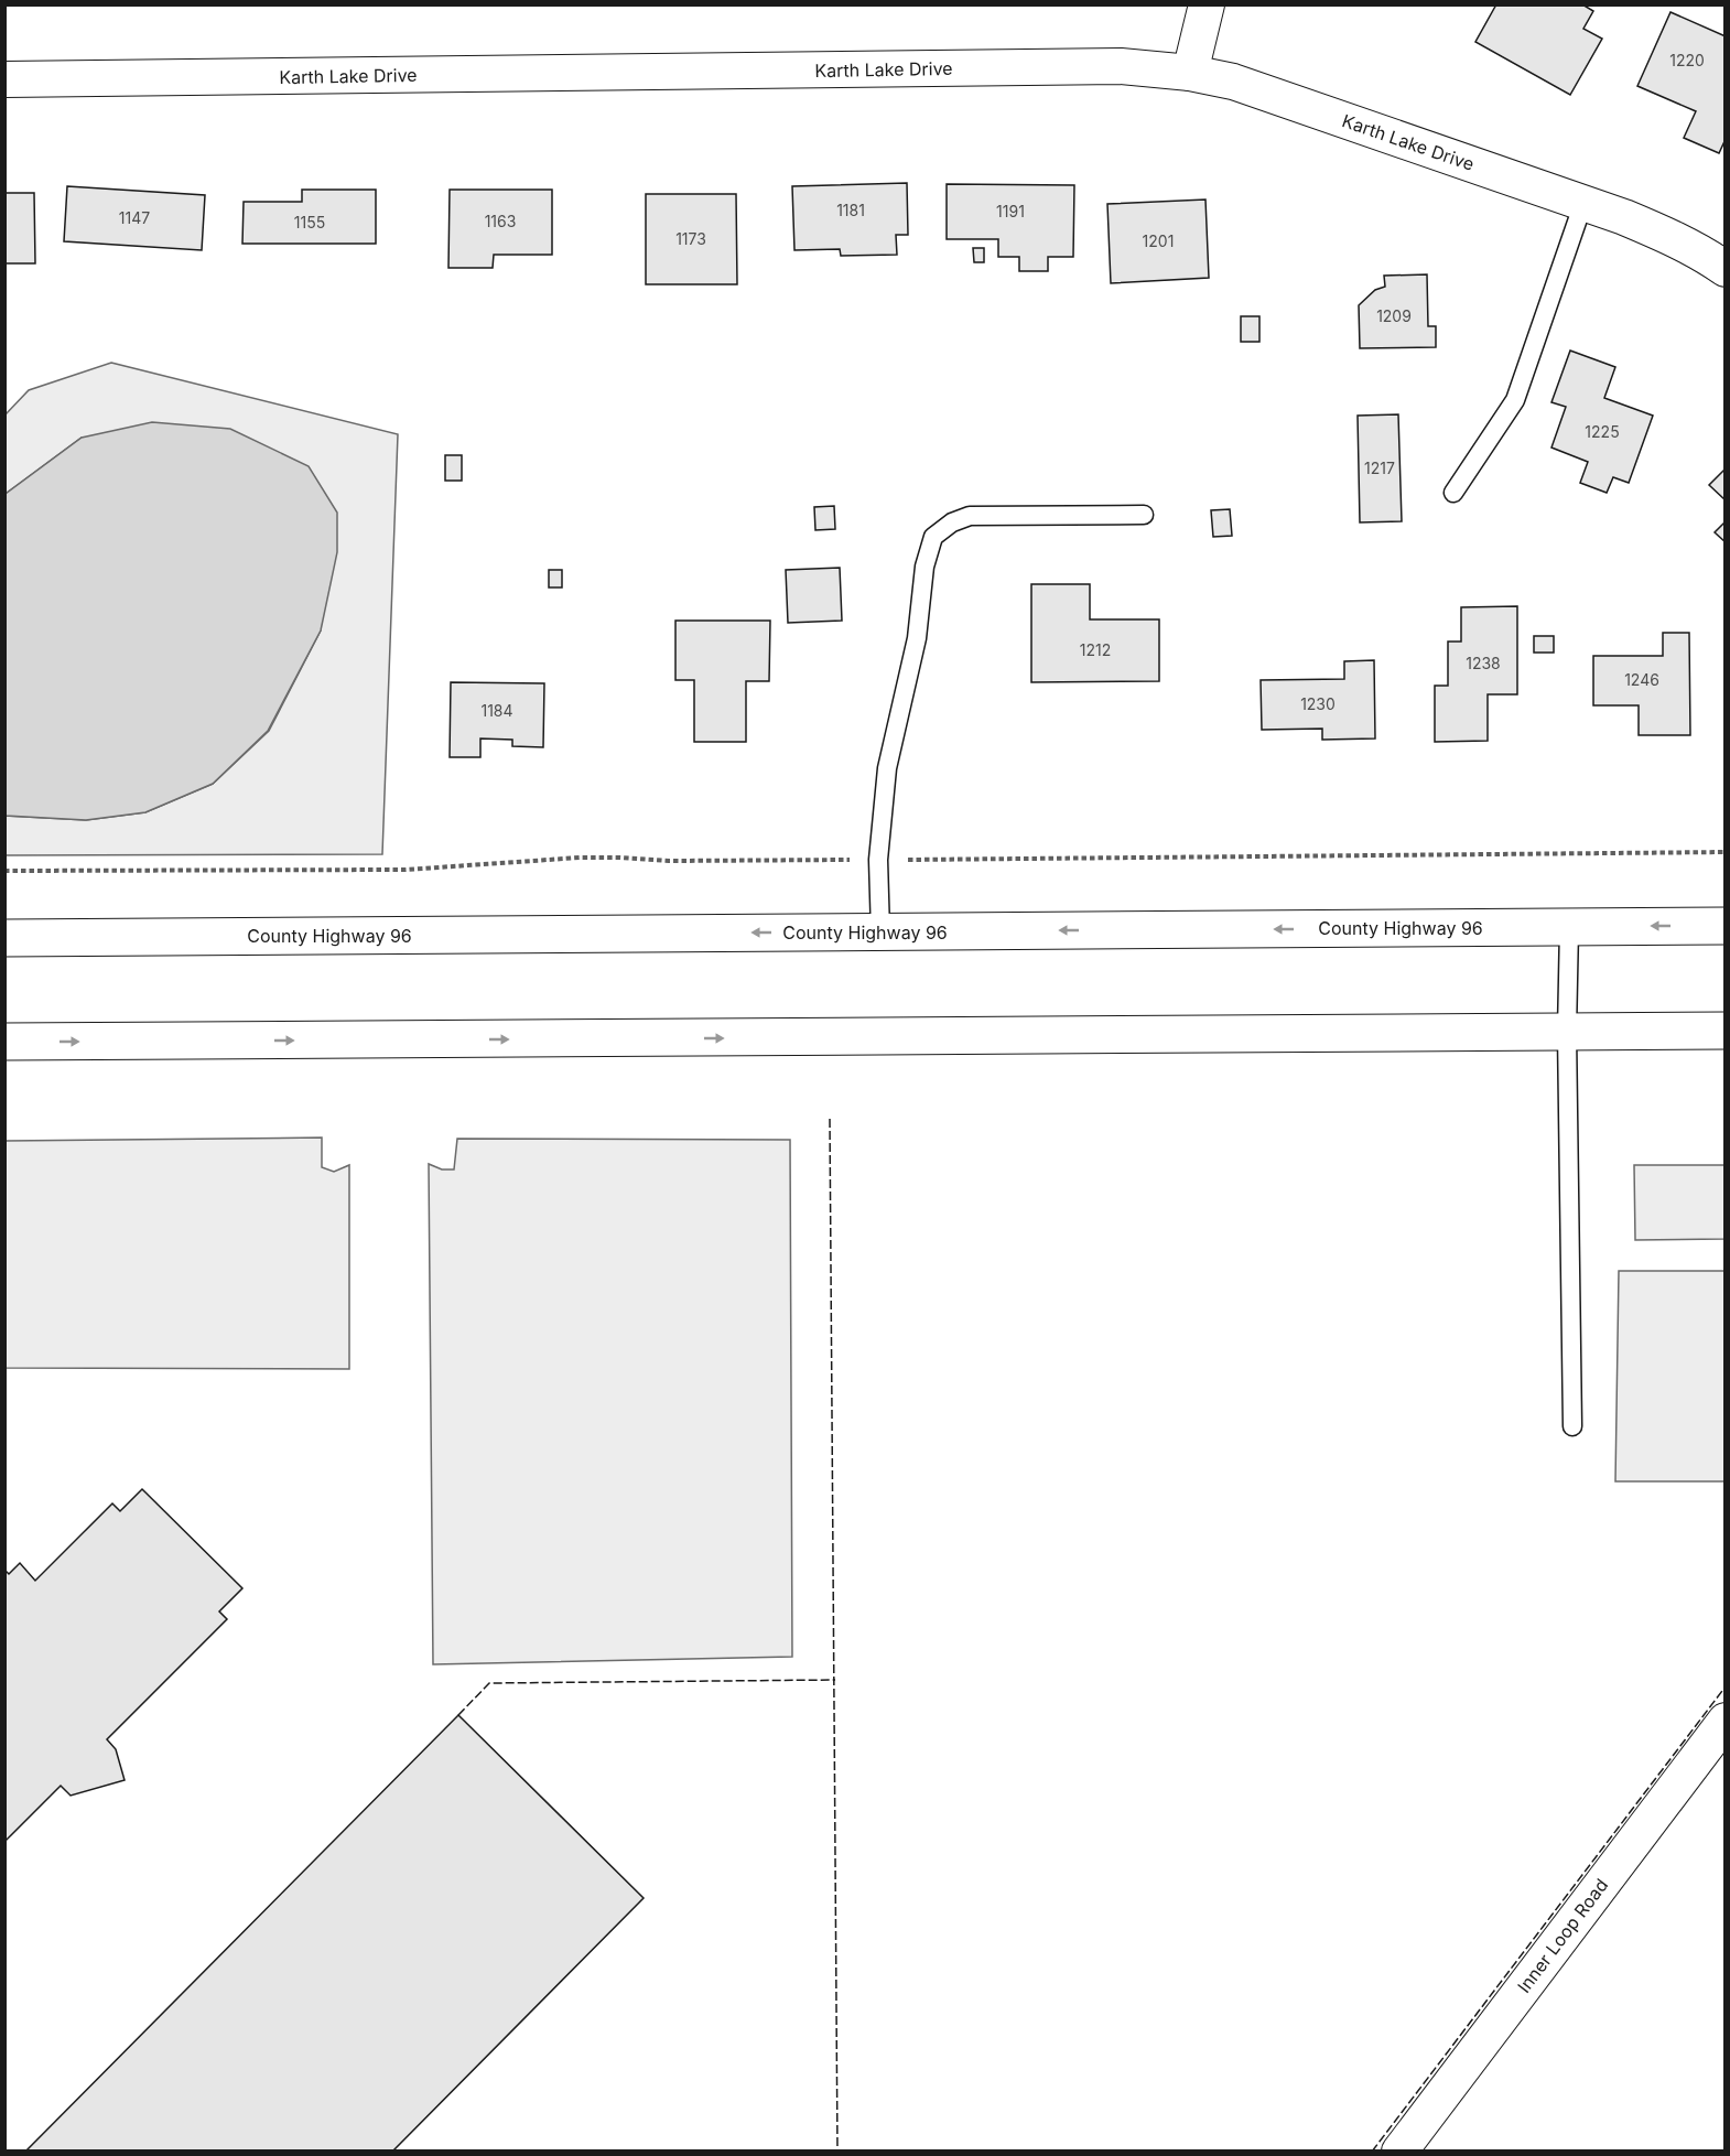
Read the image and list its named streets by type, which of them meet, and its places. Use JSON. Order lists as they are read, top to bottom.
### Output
{
  "streets": {
    "main road": ["County Highway 96"],
    "street": ["Karth Lake Drive", "Inner Loop Road"]
  },
  "house_numbers": [
    "1220",
    "1181",
    "1191",
    "1147",
    "1163",
    "1155",
    "1173",
    "1201",
    "1209",
    "1225",
    "1217",
    "1212",
    "1238",
    "1246",
    "1230",
    "1184"
  ]
}
